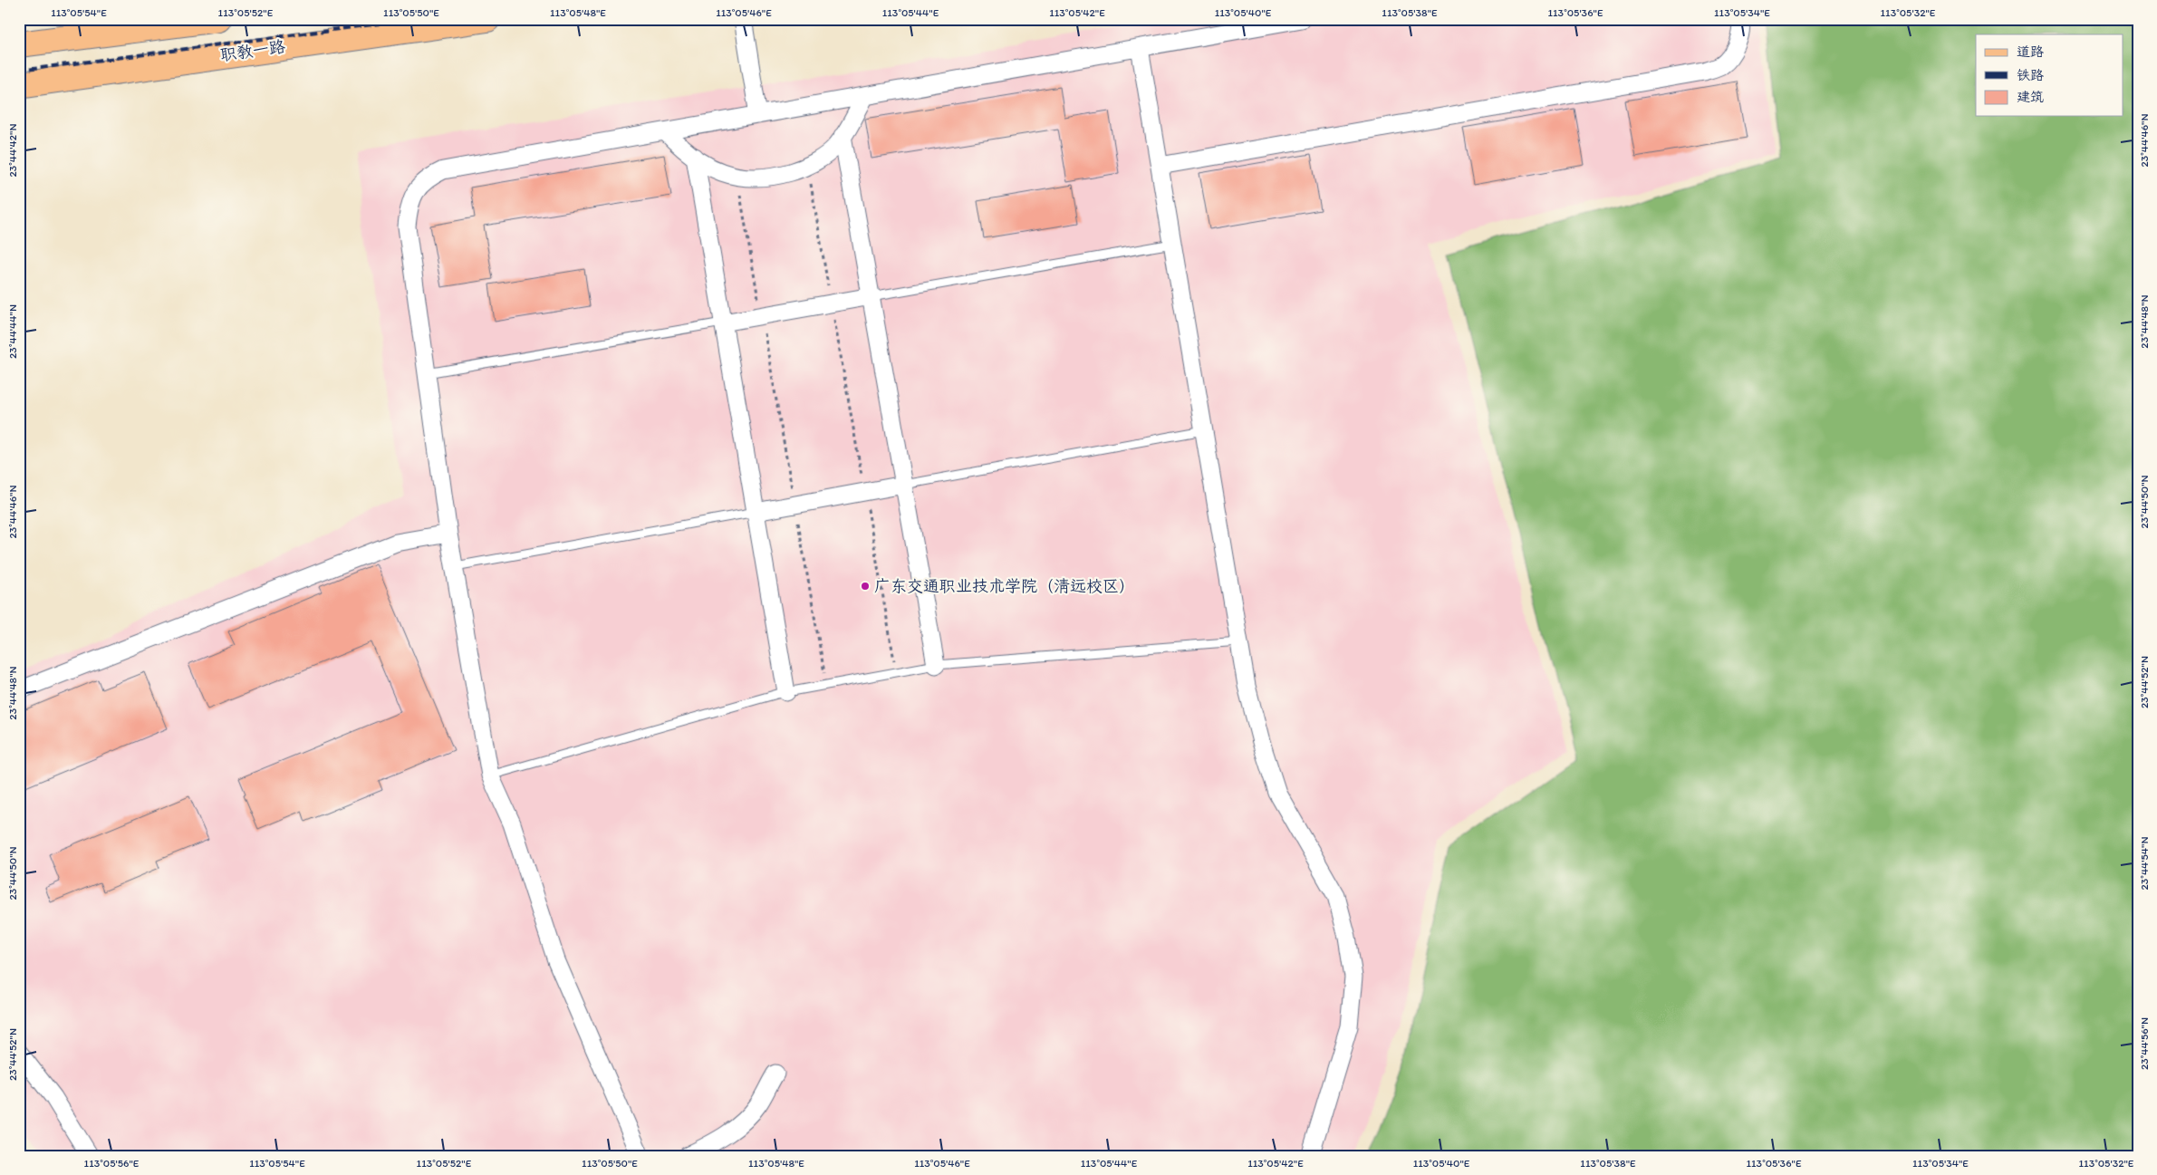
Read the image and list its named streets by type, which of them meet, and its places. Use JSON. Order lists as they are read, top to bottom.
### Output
{
  "streets": {
    "main road": ["职教一路"]
  },
  "places": ["广东交通职业技术学院（清远校区）"],
  "legend": ["道路", "铁路", "建筑"],
  "coordinates": [
    "113°05'54\"E",
    "113°05'52\"E",
    "113°05'50\"E",
    "113°05'48\"E",
    "113°05'46\"E",
    "113°05'44\"E",
    "113°05'42\"E",
    "113°05'40\"E",
    "113°05'38\"E",
    "113°05'36\"E",
    "113°05'34\"E",
    "113°05'32\"E",
    "23°44'46\"N",
    "23°44'42\"N",
    "23°44'48\"N",
    "23°44'44\"N",
    "23°44'50\"N",
    "23°44'52\"N",
    "23°44'54\"N",
    "23°44'56\"N",
    "113°05'56\"E"
  ]
}
